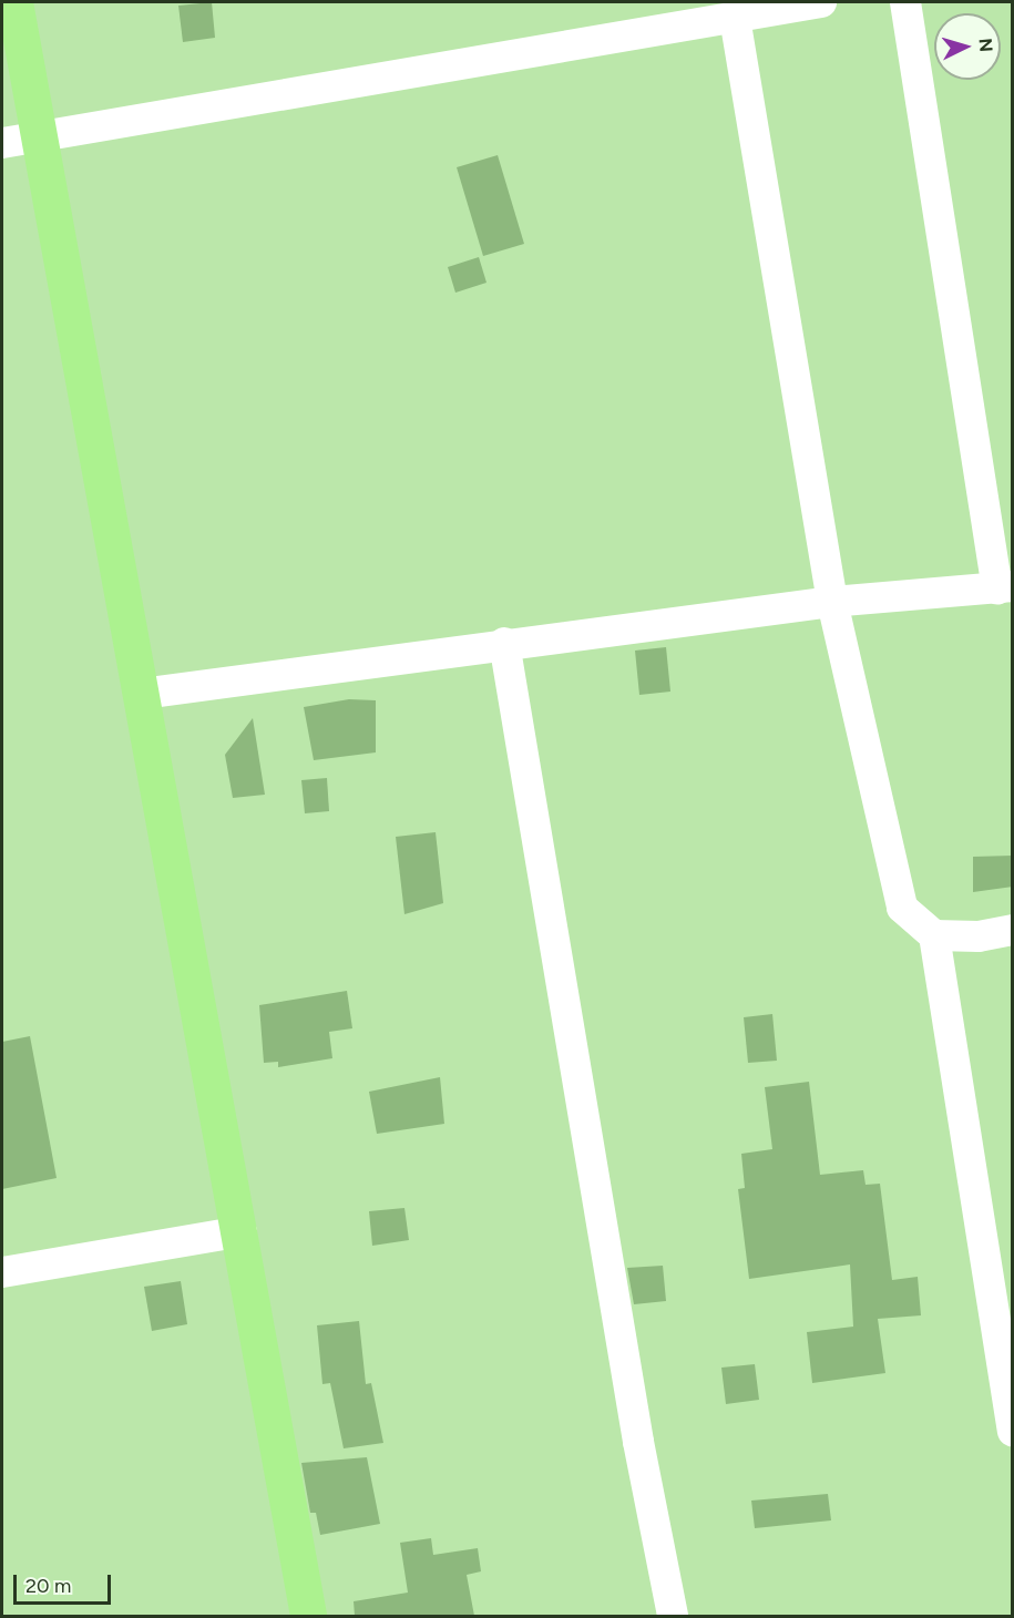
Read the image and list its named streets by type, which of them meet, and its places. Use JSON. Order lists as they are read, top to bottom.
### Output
{
  "scale_bar": "20 m",
  "north": "right"
}
